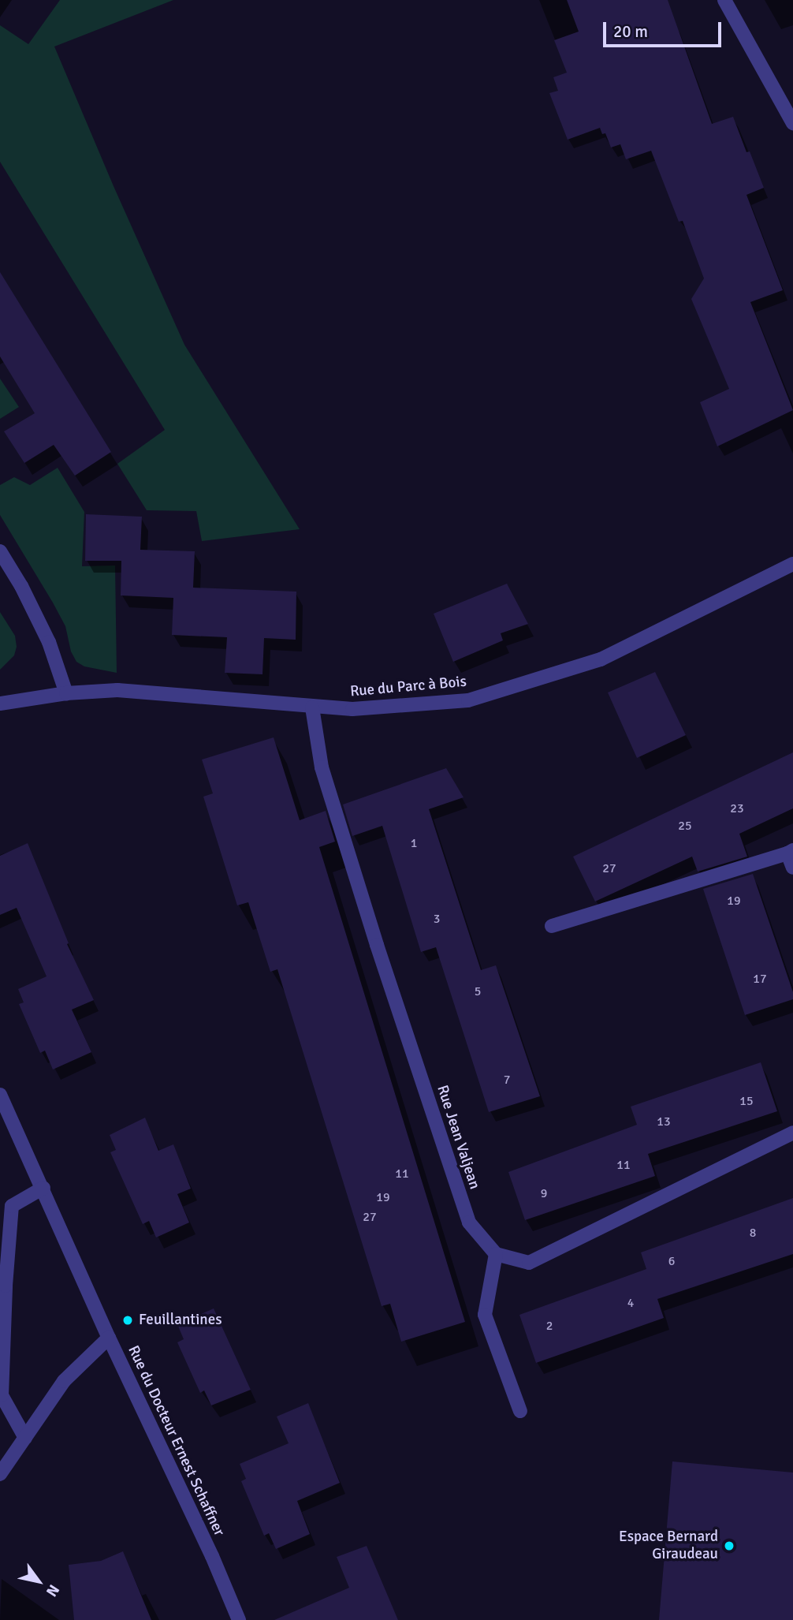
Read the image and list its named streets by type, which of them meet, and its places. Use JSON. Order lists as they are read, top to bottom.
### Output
{
  "streets": {
    "street": ["Rue du Parc à Bois", "Rue Jean Valjean", "Rue du Docteur Ernest Schaffner"]
  },
  "crossings": [
    ["Rue du Parc à Bois", "Rue Jean Valjean"]
  ],
  "places": ["Feuillantines", "Espace Bernard Giraudeau"],
  "house_numbers": [
    "23",
    "25",
    "1",
    "27",
    "19",
    "3",
    "17",
    "5",
    "7",
    "15",
    "13",
    "11",
    "11",
    "9",
    "19",
    "27",
    "8",
    "6",
    "4",
    "2"
  ],
  "scale_bar": "20 m",
  "north": "bottom right"
}
